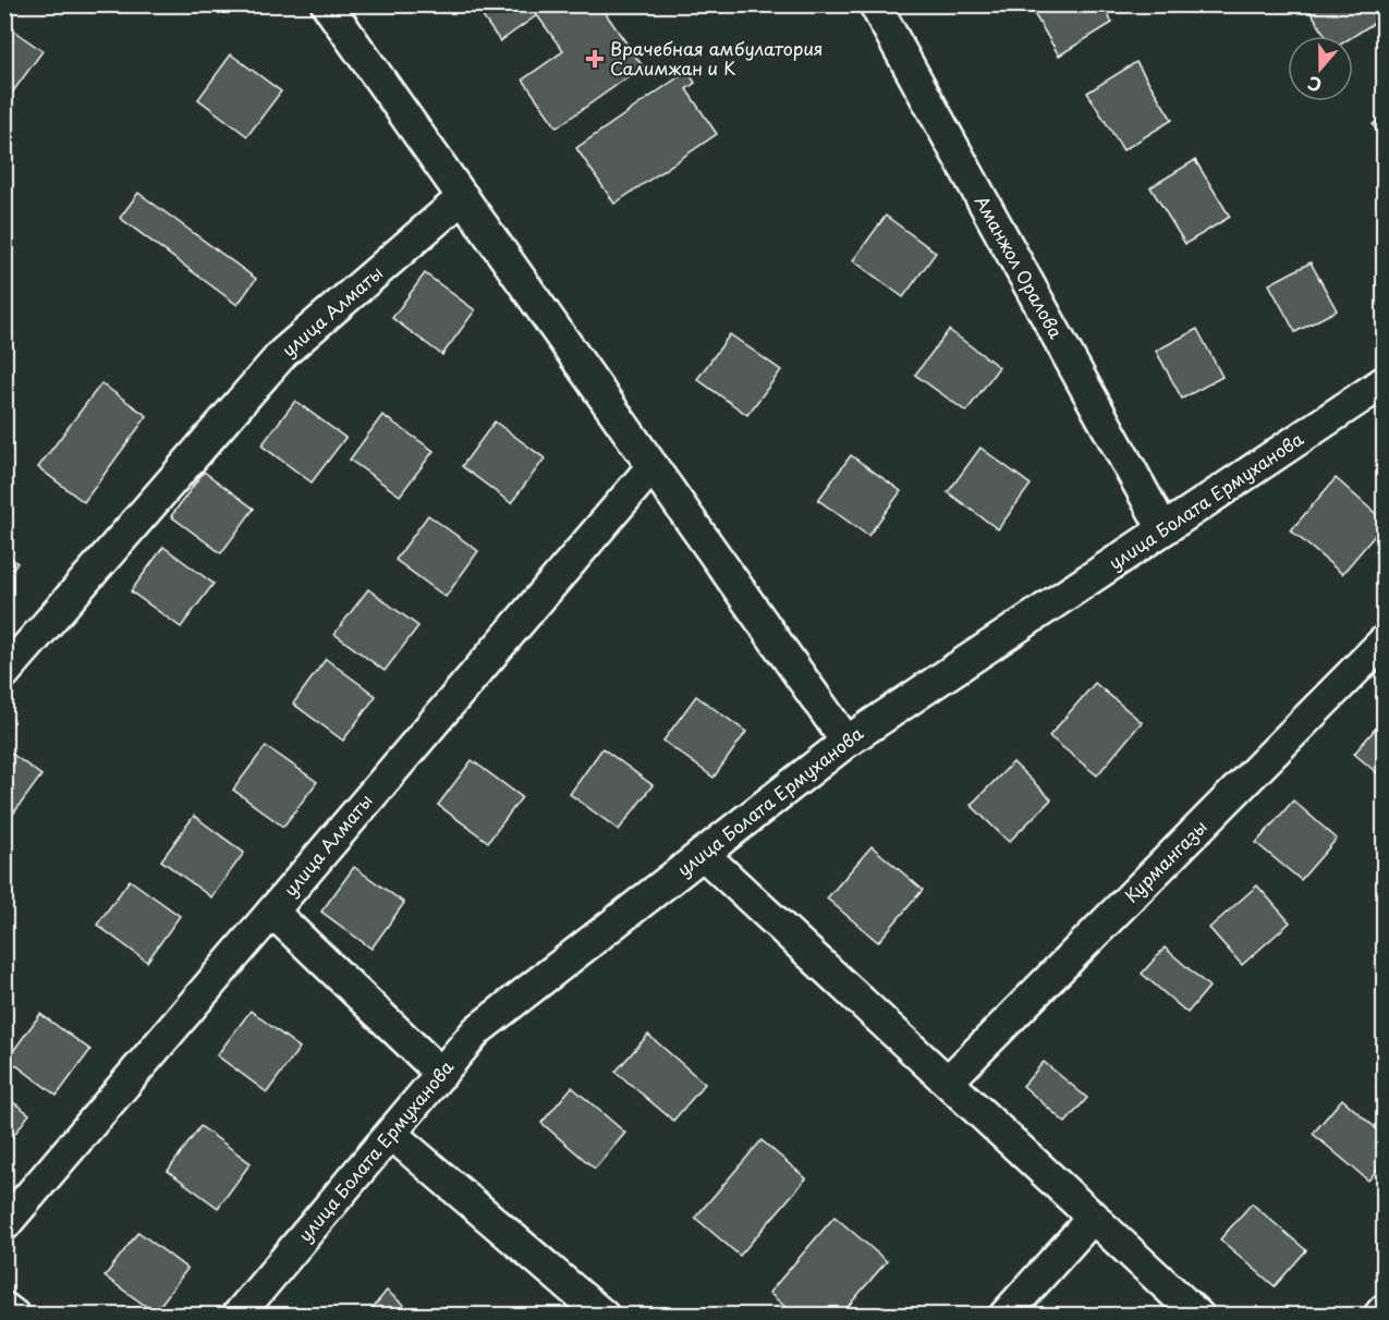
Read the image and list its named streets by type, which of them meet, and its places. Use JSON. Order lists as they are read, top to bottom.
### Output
{
  "streets": {
    "street": [
      "Аманжол Оралова",
      "улица Алматы",
      "улица Болата Ермуханова",
      "Курмангазы"
    ]
  },
  "crossings": [
    ["Аманжол Оралова", "улица Болата Ермуханова"]
  ],
  "places": {
    "health": ["Врачебная амбулатория Салимжан и К"]
  },
  "north": "bottom"
}
